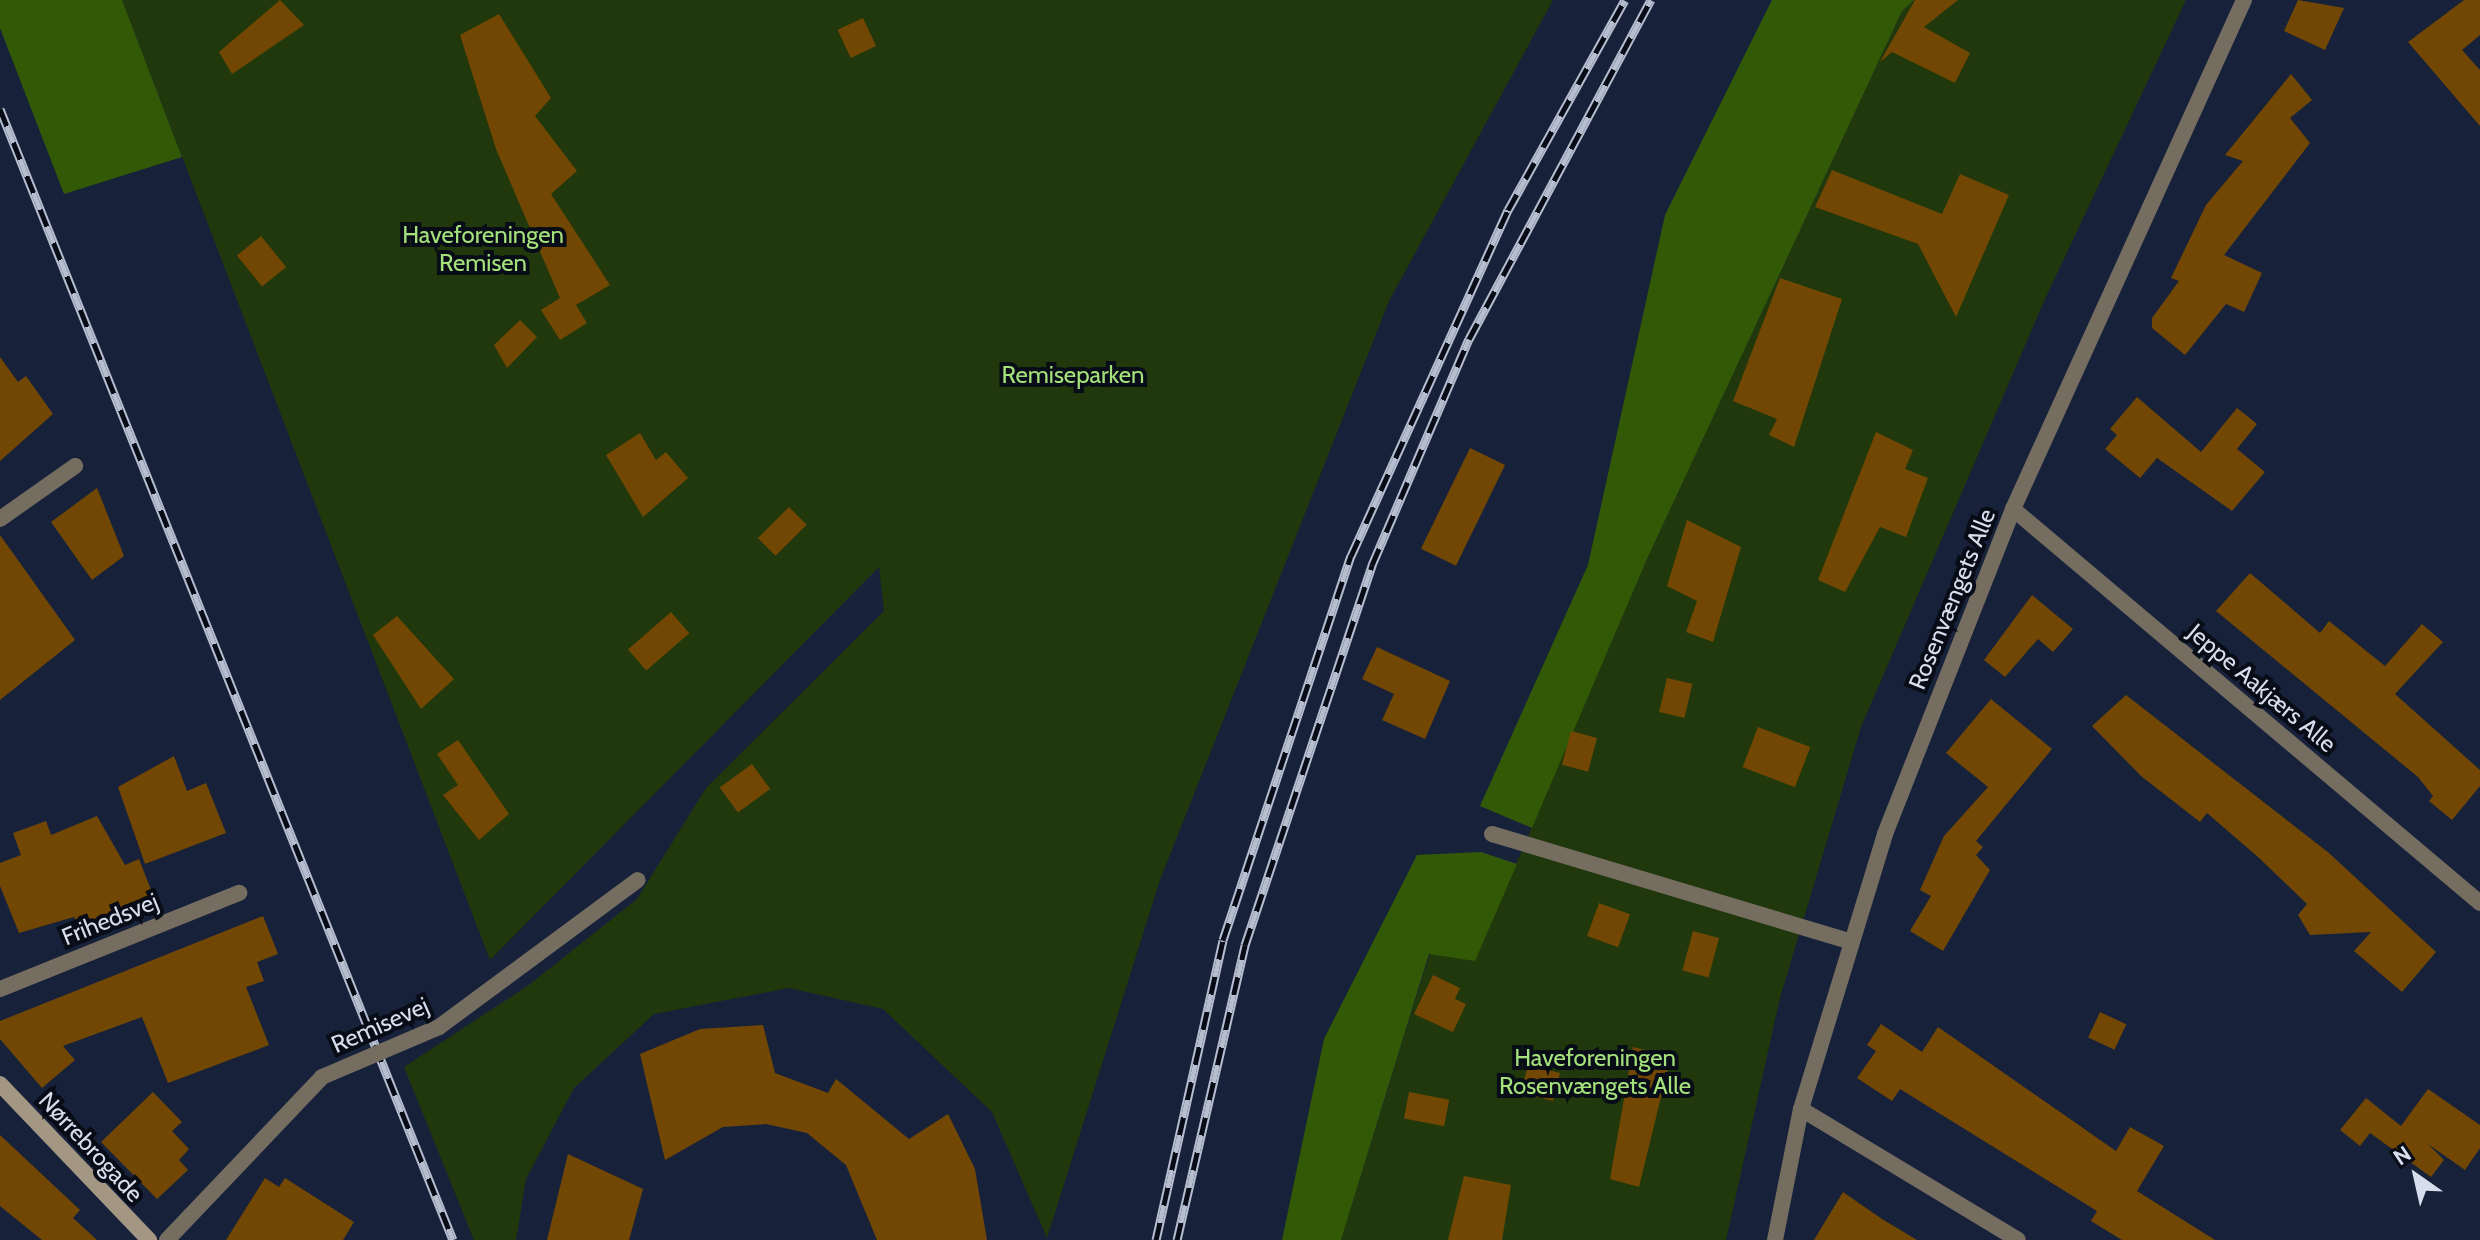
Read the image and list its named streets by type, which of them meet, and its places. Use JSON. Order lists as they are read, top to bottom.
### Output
{
  "streets": {
    "street": [
      "Rosenvængets Alle",
      "Jeppe Aakjærs Alle",
      "Frihedsvej",
      "Remisevej",
      "Nørrebrogade"
    ]
  },
  "crossings": [
    ["Rosenvængets Alle", "Jeppe Aakjærs Alle"]
  ],
  "parks": ["Haveforeningen Remisen", "Remiseparken", "Haveforeningen Rosenvængets Alle"],
  "north": "top left"
}
